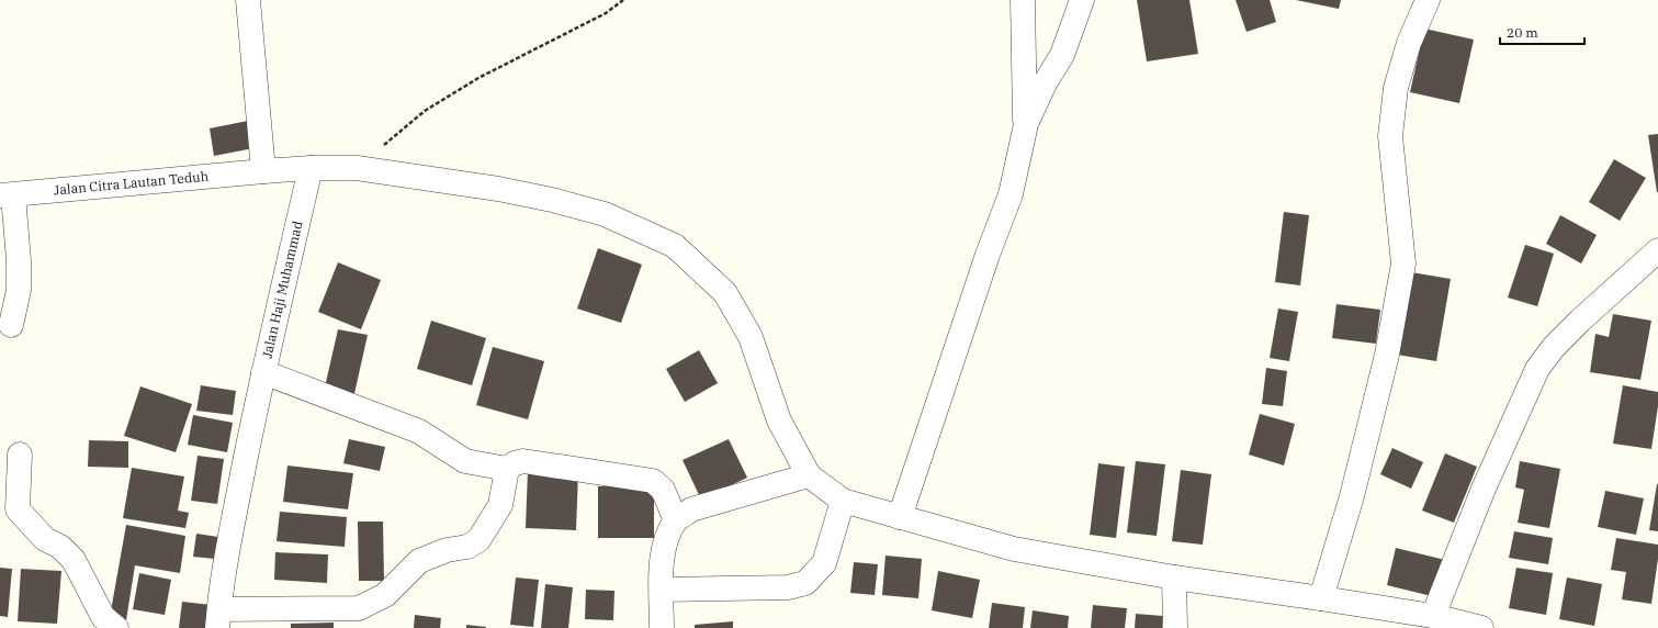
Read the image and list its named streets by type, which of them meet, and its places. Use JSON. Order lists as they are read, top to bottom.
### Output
{
  "streets": {
    "street": ["Jalan Citra Lautan Teduh", "Jalan Haji Muhammad"]
  },
  "scale_bar": "20 m"
}
